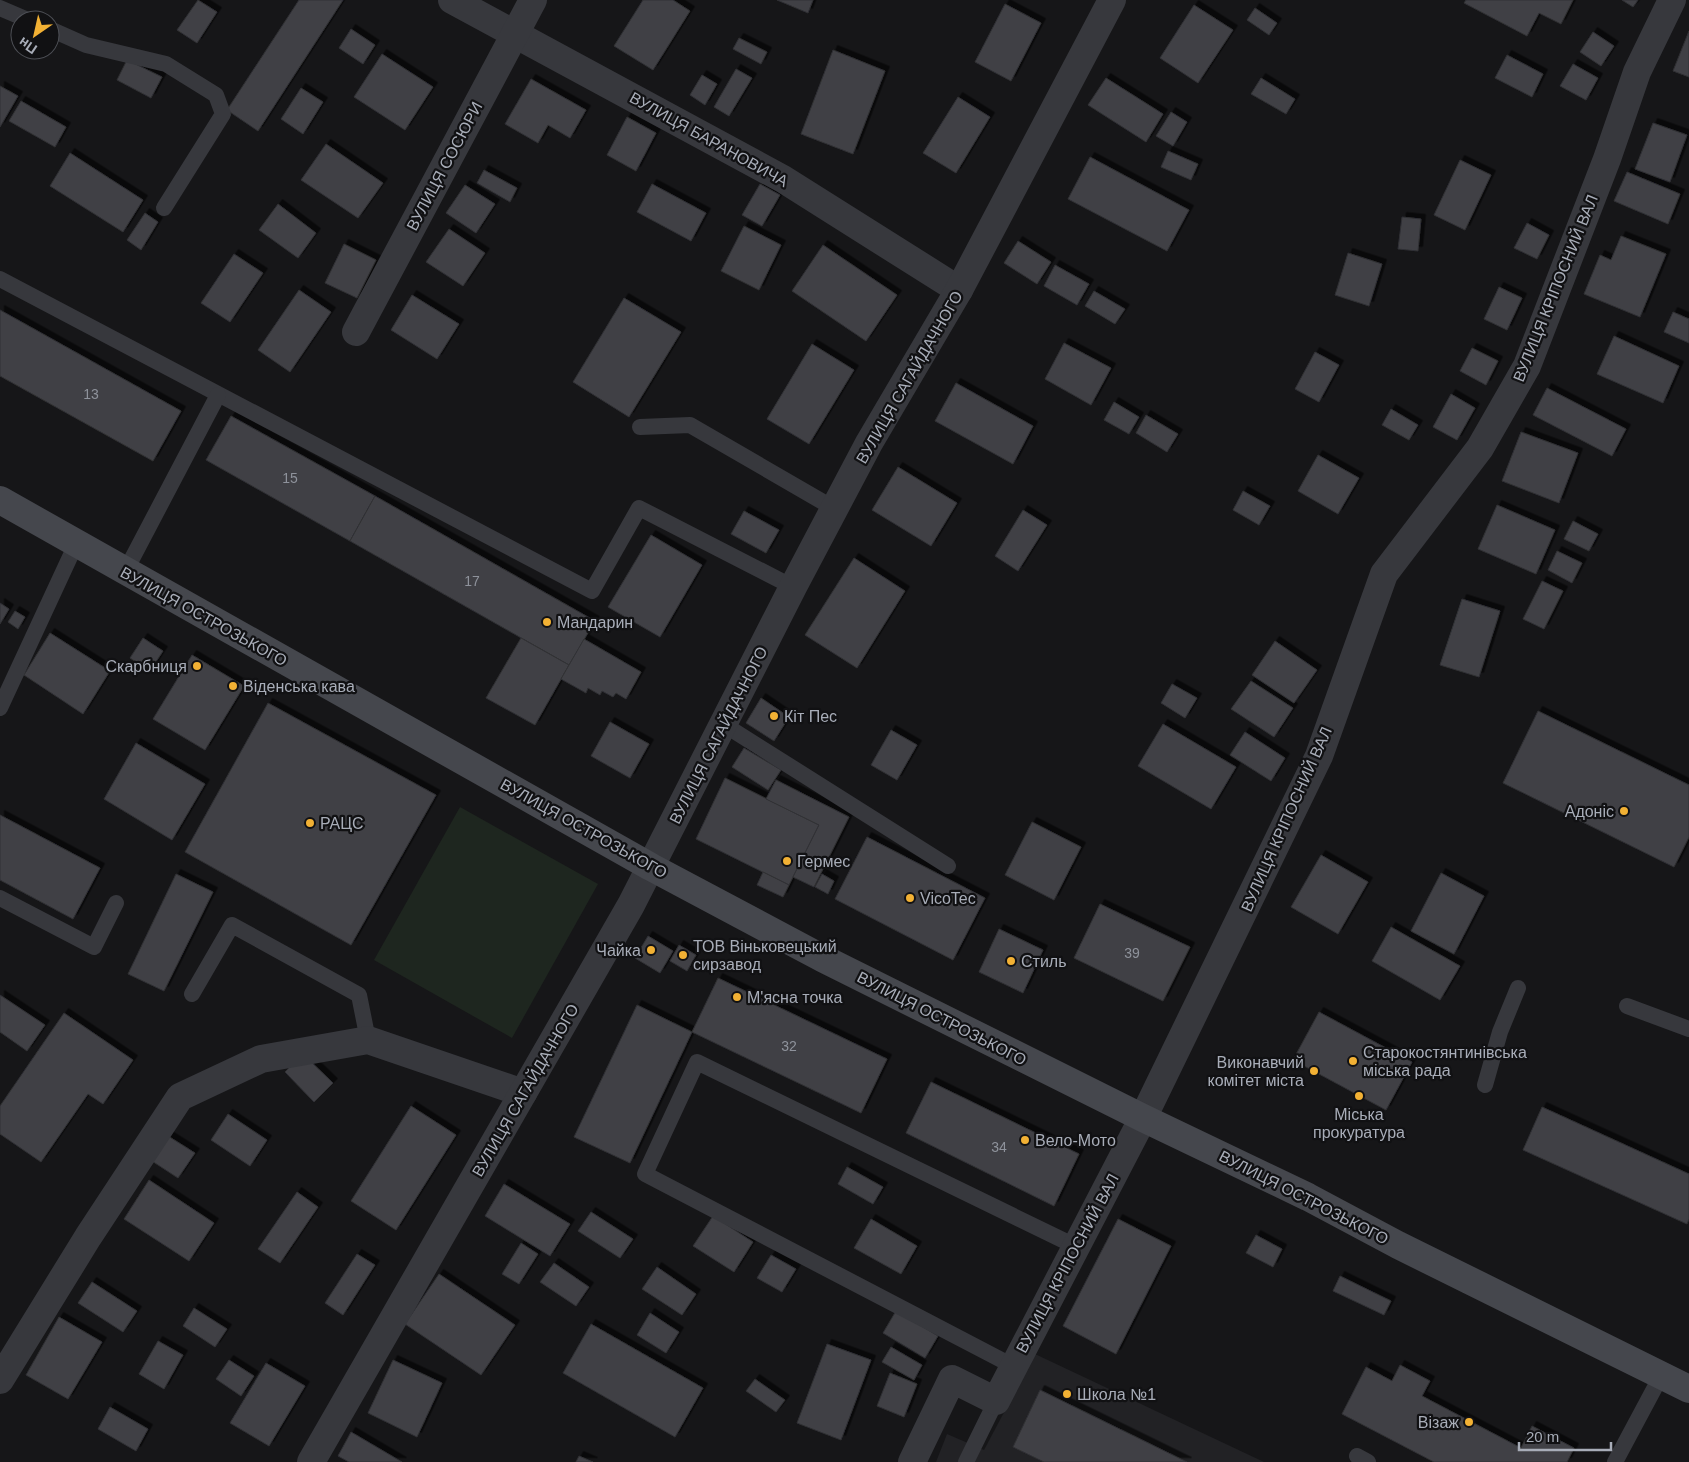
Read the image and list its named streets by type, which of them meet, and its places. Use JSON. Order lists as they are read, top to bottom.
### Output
{
  "streets": {
    "main road": ["ВУЛИЦЯ ОСТРОЗЬКОГО"],
    "street": [
      "ВУЛИЦЯ БАРАНОВИЧА",
      "ВУЛИЦЯ СОСЮРИ",
      "ВУЛИЦЯ КРІПОСНИЙ ВАЛ",
      "ВУЛИЦЯ САГАЙДАЧНОГО"
    ]
  },
  "crossings": [
    ["ВУЛИЦЯ БАРАНОВИЧА", "ВУЛИЦЯ СОСЮРИ"],
    ["ВУЛИЦЯ БАРАНОВИЧА", "ВУЛИЦЯ САГАЙДАЧНОГО"],
    ["ВУЛИЦЯ КРІПОСНИЙ ВАЛ", "ВУЛИЦЯ ОСТРОЗЬКОГО"],
    ["ВУЛИЦЯ САГАЙДАЧНОГО", "ВУЛИЦЯ ОСТРОЗЬКОГО"]
  ],
  "places": [
    "Мандарин",
    "Скарбниця",
    "Віденська кава",
    "Кіт Пес",
    "Адоніс",
    "РАЦС",
    "Гермес",
    "VicoTec",
    "Чайка",
    "ТОВ Віньковецький сирзавод",
    "Стиль",
    "М'ясна точка",
    "Старокостянтинівська міська рада",
    "Виконавчий комітет міста",
    "Міська прокуратура",
    "Вело-Мото",
    "Школа №1",
    "Візаж"
  ],
  "house_numbers": [
    "13",
    "15",
    "17",
    "39",
    "32",
    "34"
  ],
  "scale_bar": "20 m",
  "north": "bottom left"
}
